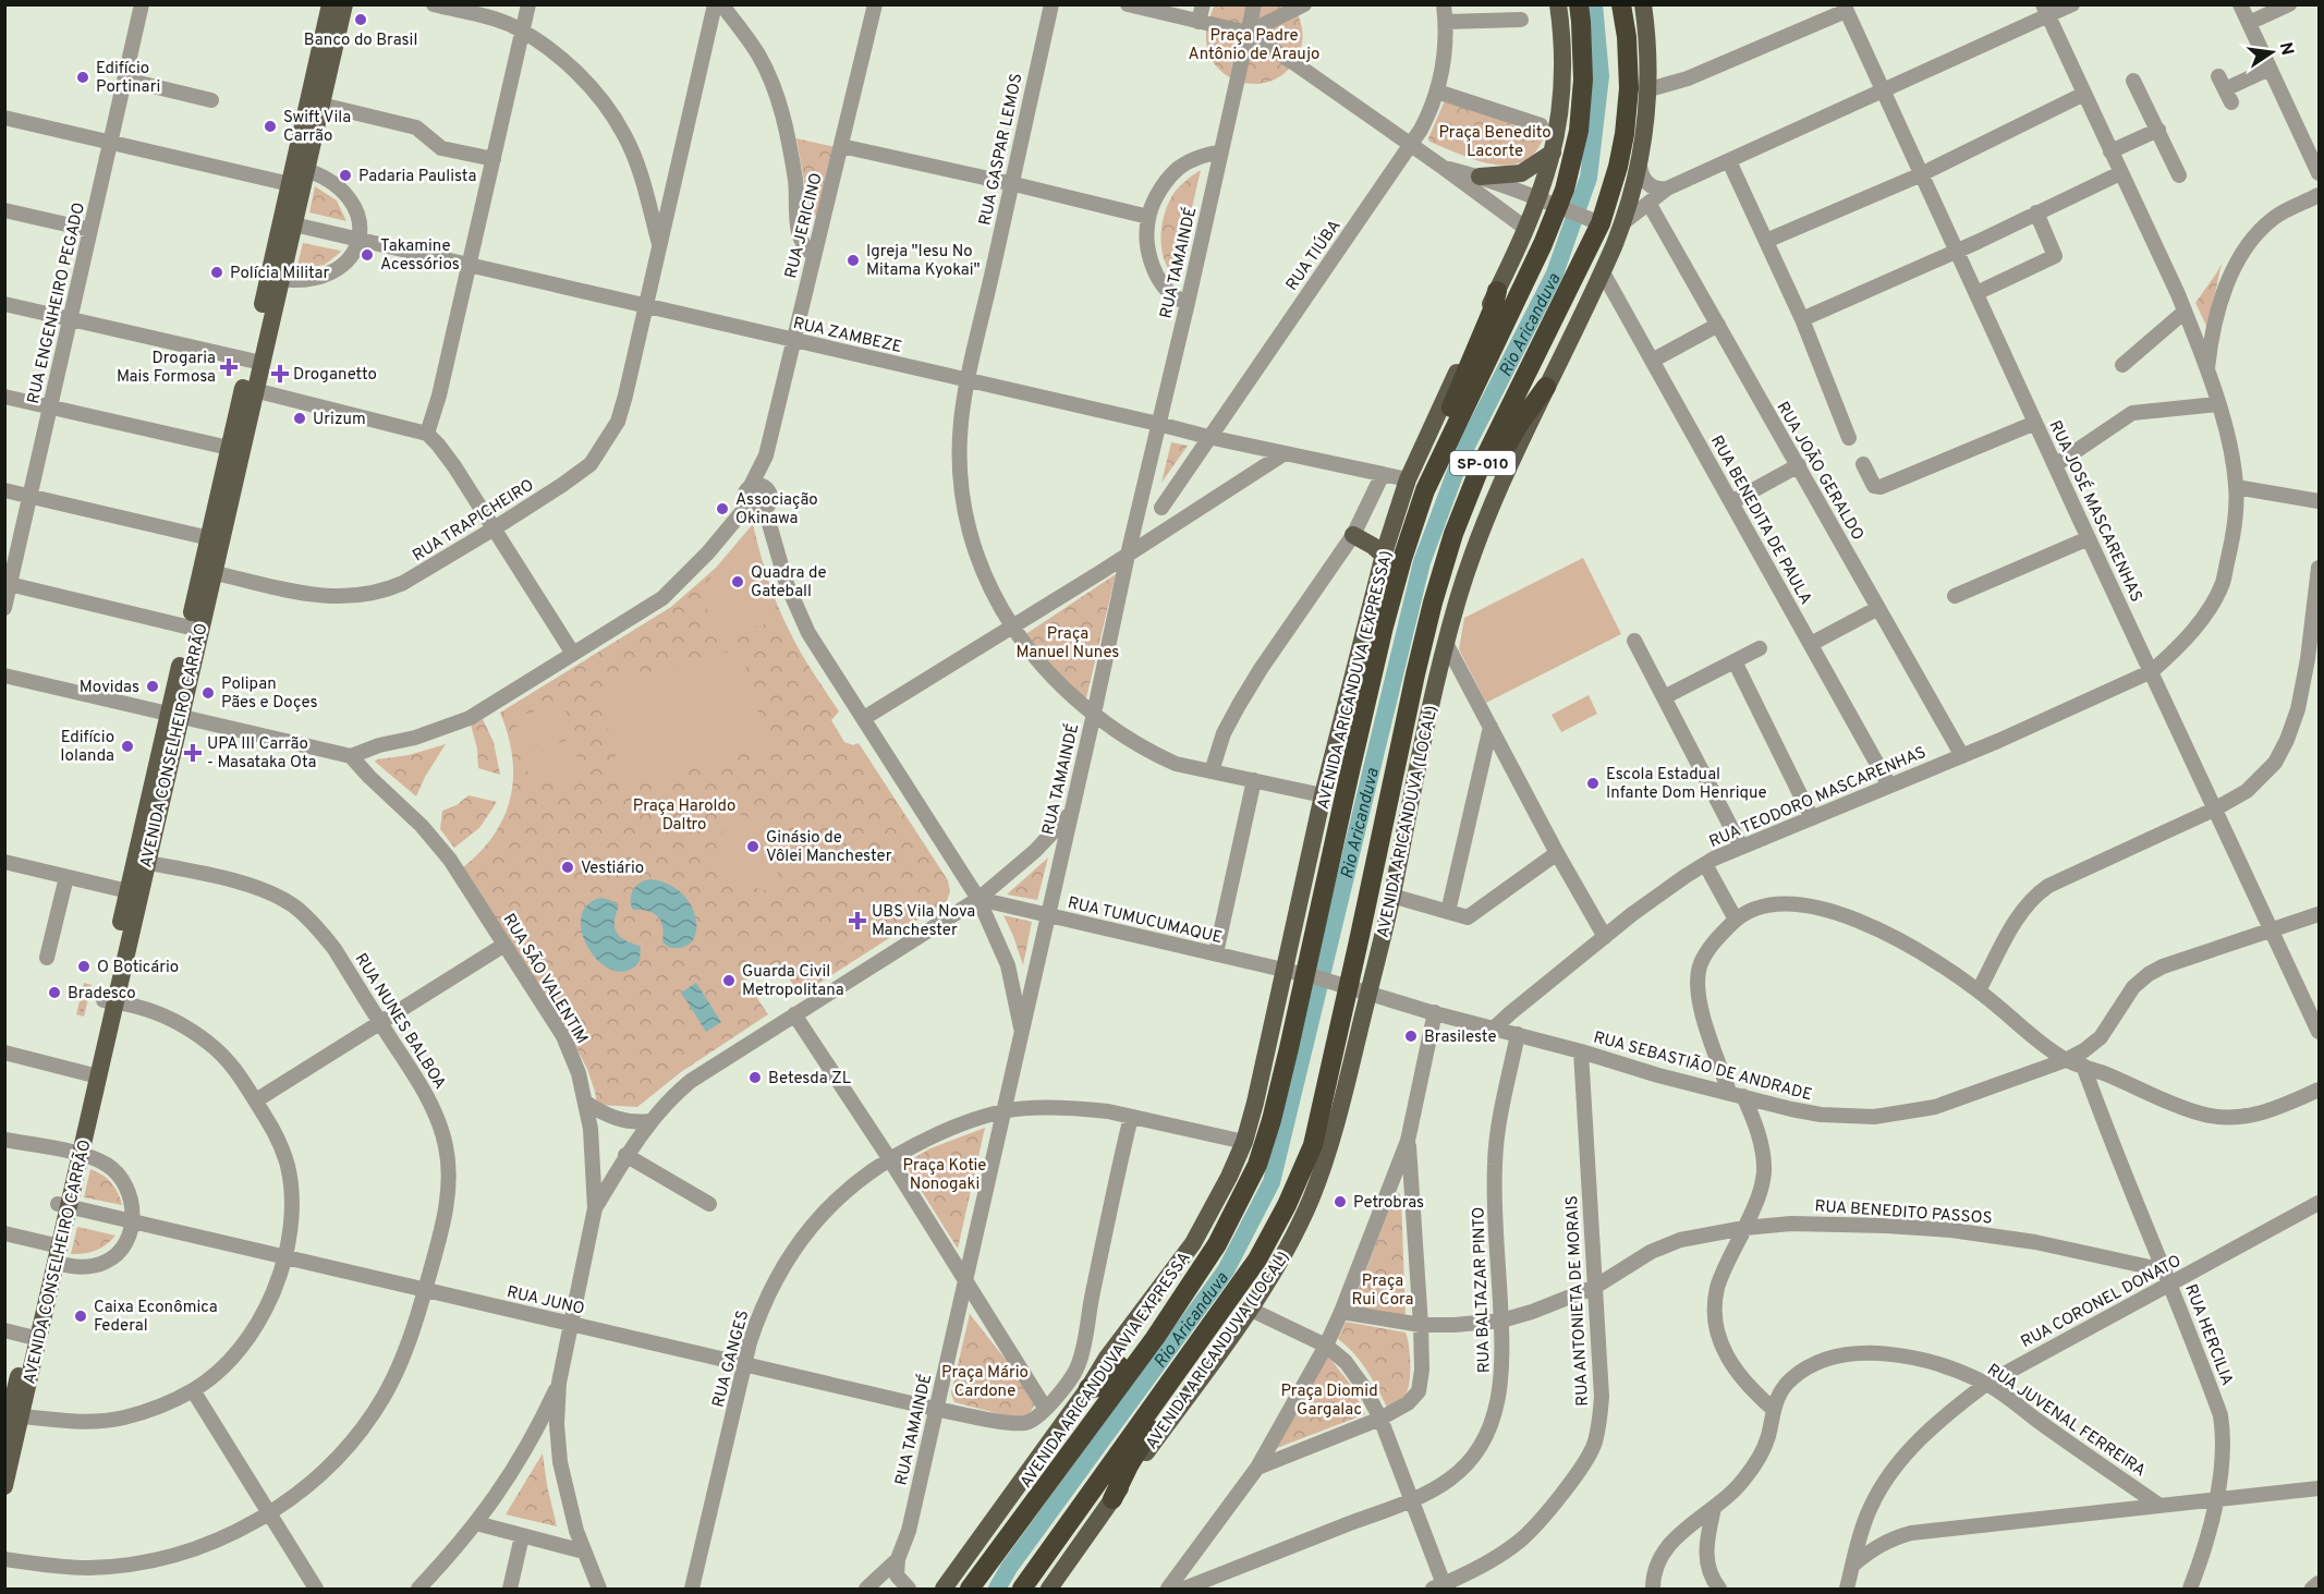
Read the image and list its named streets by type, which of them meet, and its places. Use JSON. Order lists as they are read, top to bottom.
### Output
{
  "streets": {
    "highway": ["SP-010", "AVENIDA ARICANDUVA (EXPRESSA)", "AVENIDA ARICANDUVA VIA EXPRESSA"],
    "main road": ["AVENIDA CONSELHEIRO CARRÃO", "AVENIDA ARICANDUVA (LOCAL)"],
    "street": [
      "RUA GASPAR LEMOS",
      "RUA JERICINO",
      "RUA TIÚBA",
      "RUA TAMAINDÉ",
      "RUA ENGENHEIRO PEGADO",
      "RUA ZAMBEZE",
      "RUA JOÃO GERALDO",
      "RUA JOSÉ MASCARENHAS",
      "RUA TRAPICHEIRO",
      "RUA BENEDITA DE PAULA",
      "RUA TEODORO MASCARENHAS",
      "RUA TUMUCUMAQUE",
      "RUA SÃO VALENTIM",
      "RUA NUNES BALBOA",
      "RUA SEBASTIÃO DE ANDRADE",
      "RUA BENEDITO PASSOS",
      "RUA BALTAZAR PINTO",
      "RUA JUNO",
      "RUA ANTONIETA DE MORAIS",
      "RUA CORONEL DONATO",
      "RUA HERCILIA",
      "RUA GANGES",
      "RUA JUVENAL FERREIRA"
    ]
  },
  "crossings": [
    ["RUA GASPAR LEMOS", "RUA TAMAINDÉ"],
    ["RUA GASPAR LEMOS", "RUA ZAMBEZE"],
    ["RUA JERICINO", "RUA ZAMBEZE"],
    ["RUA TIÚBA", "RUA ZAMBEZE"],
    ["RUA TAMAINDÉ", "RUA ZAMBEZE"],
    ["RUA TAMAINDÉ", "RUA TUMUCUMAQUE"],
    ["RUA TAMAINDÉ", "RUA JUNO"],
    ["RUA TAMAINDÉ", "RUA GANGES"],
    ["RUA ZAMBEZE", "RUA TRAPICHEIRO"],
    ["RUA ZAMBEZE", "AVENIDA CONSELHEIRO CARRÃO"],
    ["SP-010", "AVENIDA ARICANDUVA (EXPRESSA)"],
    ["SP-010", "RUA SEBASTIÃO DE ANDRADE"],
    ["RUA JOÃO GERALDO", "RUA TEODORO MASCARENHAS"],
    ["RUA JOSÉ MASCARENHAS", "RUA TEODORO MASCARENHAS"],
    ["RUA JOSÉ MASCARENHAS", "RUA SEBASTIÃO DE ANDRADE"],
    ["RUA TRAPICHEIRO", "AVENIDA CONSELHEIRO CARRÃO"],
    ["RUA BENEDITA DE PAULA", "RUA TEODORO MASCARENHAS"],
    ["RUA BENEDITA DE PAULA", "AVENIDA ARICANDUVA (LOCAL)"],
    ["AVENIDA ARICANDUVA (EXPRESSA)", "RUA TUMUCUMAQUE"],
    ["AVENIDA ARICANDUVA (EXPRESSA)", "RUA SEBASTIÃO DE ANDRADE"],
    ["AVENIDA ARICANDUVA (EXPRESSA)", "AVENIDA ARICANDUVA VIA EXPRESSA"],
    ["AVENIDA CONSELHEIRO CARRÃO", "RUA NUNES BALBOA"],
    ["AVENIDA CONSELHEIRO CARRÃO", "RUA JUNO"],
    ["RUA TEODORO MASCARENHAS", "RUA SEBASTIÃO DE ANDRADE"],
    ["AVENIDA ARICANDUVA (LOCAL)", "RUA SEBASTIÃO DE ANDRADE"],
    ["RUA TUMUCUMAQUE", "RUA SEBASTIÃO DE ANDRADE"],
    ["RUA TUMUCUMAQUE", "AVENIDA ARICANDUVA VIA EXPRESSA"],
    ["RUA SÃO VALENTIM", "RUA JUNO"],
    ["RUA NUNES BALBOA", "RUA JUNO"],
    ["RUA SEBASTIÃO DE ANDRADE", "RUA BALTAZAR PINTO"],
    ["RUA SEBASTIÃO DE ANDRADE", "RUA ANTONIETA DE MORAIS"],
    ["RUA SEBASTIÃO DE ANDRADE", "AVENIDA ARICANDUVA VIA EXPRESSA"],
    ["RUA BENEDITO PASSOS", "RUA BALTAZAR PINTO"],
    ["RUA BENEDITO PASSOS", "RUA ANTONIETA DE MORAIS"],
    ["RUA BENEDITO PASSOS", "RUA CORONEL DONATO"],
    ["RUA BENEDITO PASSOS", "RUA HERCILIA"],
    ["RUA JUNO", "RUA GANGES"],
    ["RUA CORONEL DONATO", "RUA HERCILIA"],
    ["RUA CORONEL DONATO", "RUA JUVENAL FERREIRA"]
  ],
  "water": ["Rio Aricanduva"],
  "parks": [
    "Praça Padre Antônio de Araujo",
    "Praça Benedito Lacorte",
    "Praça Manuel Nunes",
    "Praça Haroldo Daltro",
    "Praça Kotie Nonogaki",
    "Praça Rui Cora",
    "Praça Mário Cardone",
    "Praça Diomid Gargalac"
  ],
  "places": {
    "other": [
      "Banco do Brasil",
      "Edifício Portinari",
      "Swift Vila Carrão",
      "Padaria Paulista",
      "Takamine Acessórios",
      "Igreja \"Iesu No Mitama Kyokai\"",
      "Polícia Militar",
      "Urizum",
      "Associação Okinawa",
      "Quadra de Gateball",
      "Movidas",
      "Polipan Pães e Doçes",
      "Edifício Iolanda",
      "Escola Estadual Infante Dom Henrique",
      "Ginásio de Vôlei Manchester",
      "Vestiário",
      "O Boticário",
      "Guarda Civil Metropolitana",
      "Bradesco",
      "Brasileste",
      "Betesda ZL",
      "Petrobras",
      "Caixa Econômica Federal"
    ],
    "health": [
      "Drogaria Mais Formosa",
      "Droganetto",
      "UPA III Carrão - Masataka Ota",
      "UBS Vila Nova Manchester"
    ]
  },
  "north": "right"
}
